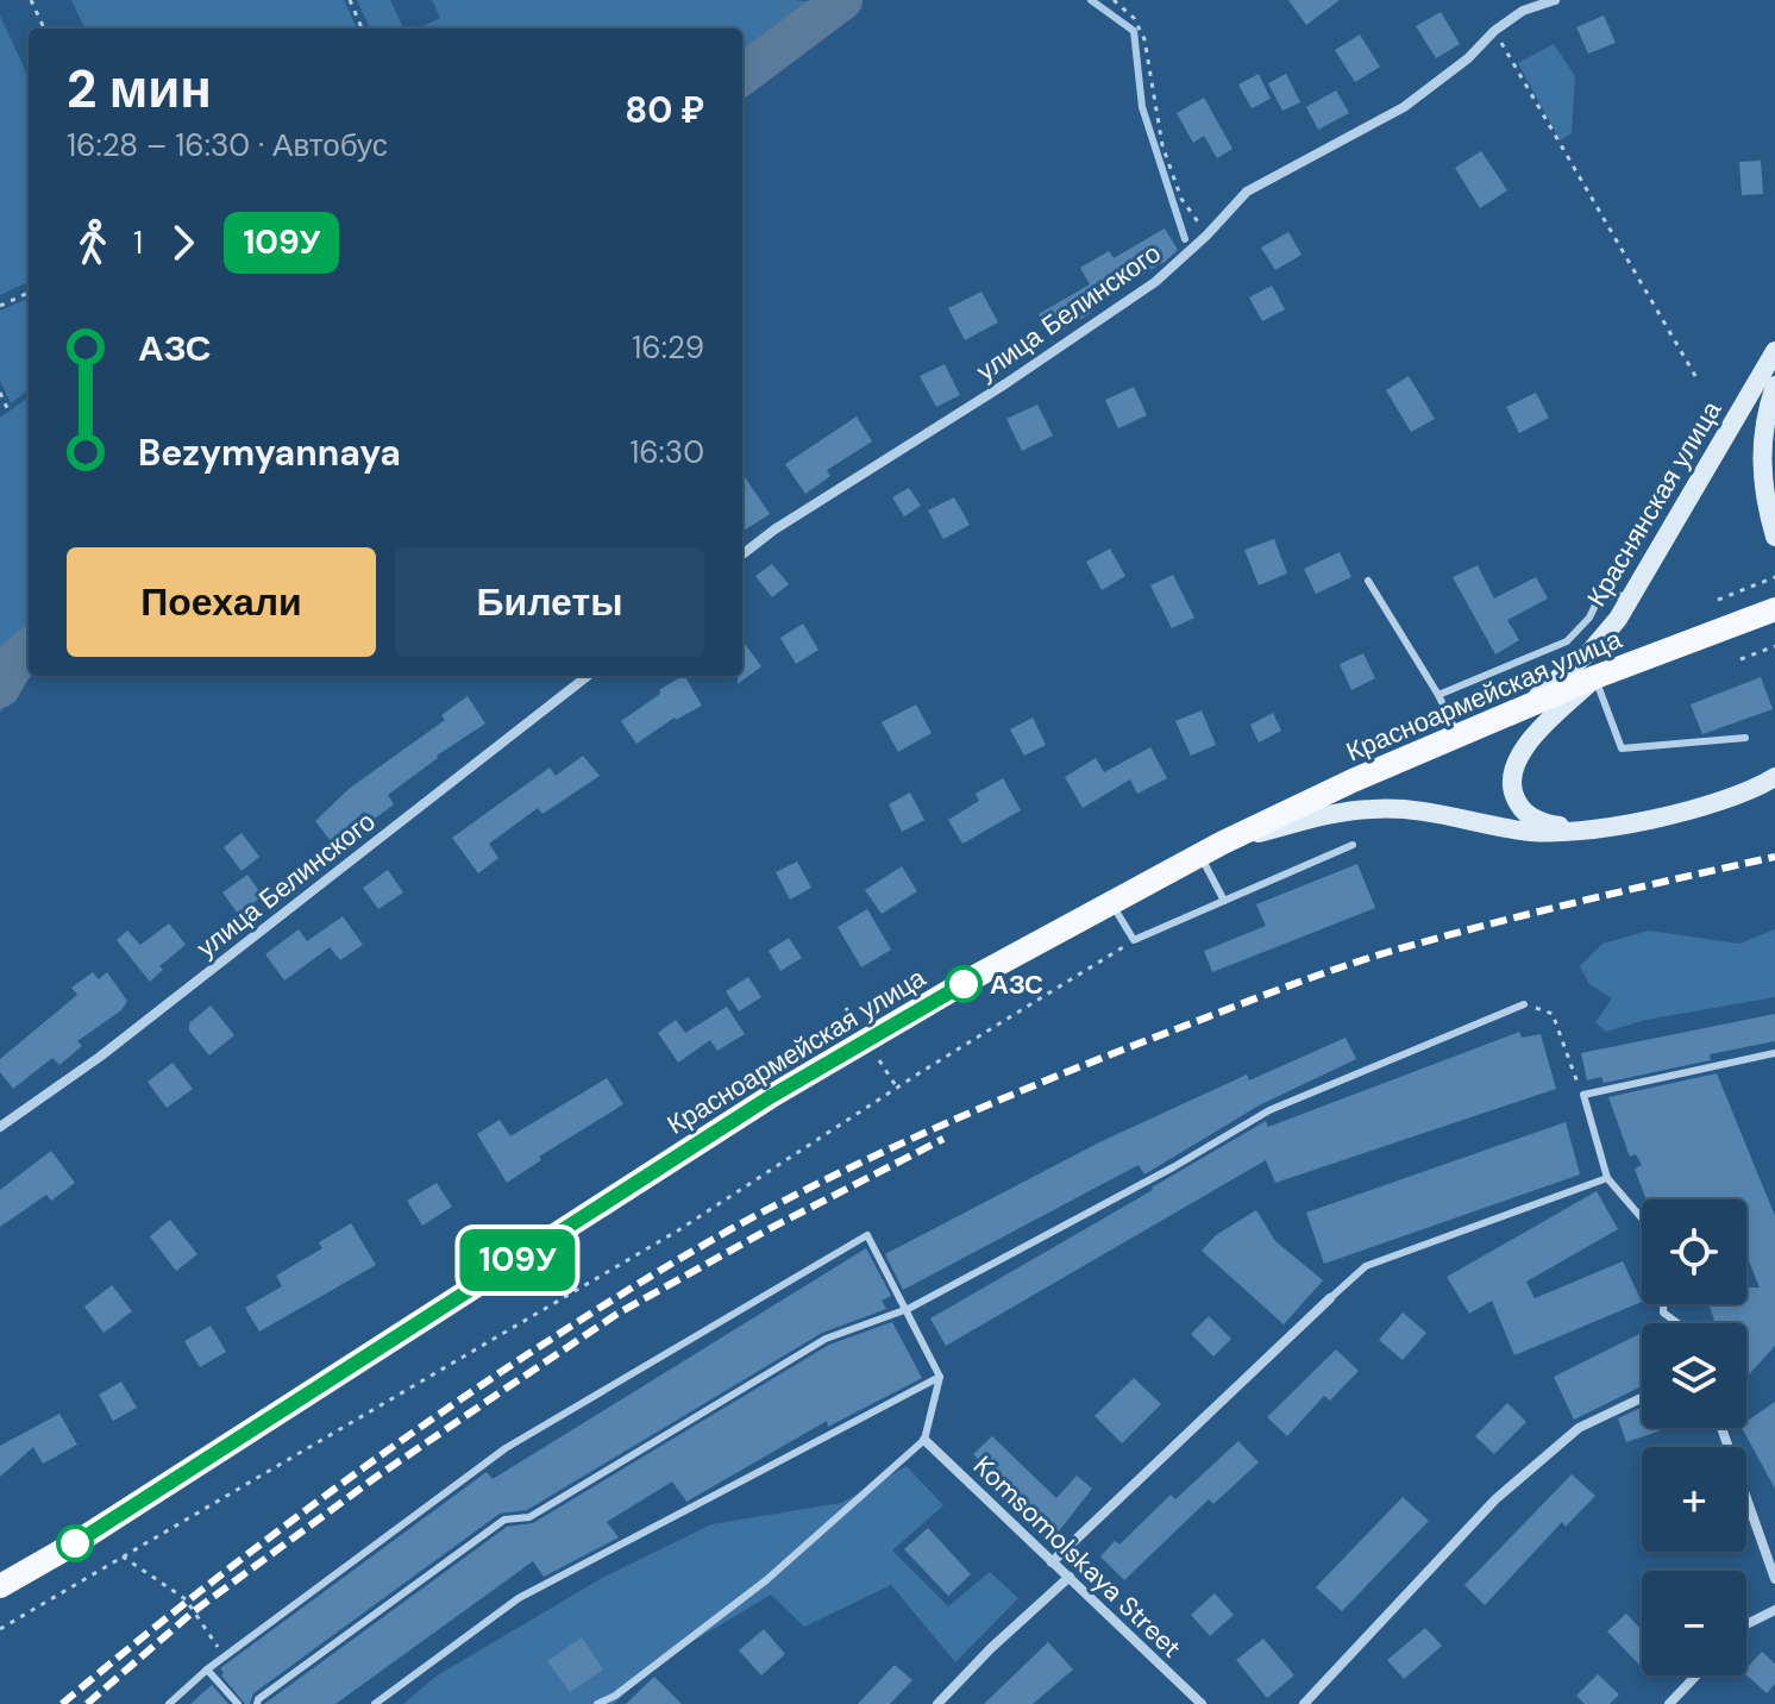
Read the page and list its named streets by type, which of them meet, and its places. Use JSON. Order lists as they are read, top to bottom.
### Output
{
  "streets": {
    "main road": ["Краснянская улица", "Красноармейская улица"],
    "street": ["улица Белинского", "Komsomolskaya Street"]
  },
  "crossings": [
    ["Краснянская улица", "Красноармейская улица"]
  ],
  "places": ["АЗС"],
  "lines": ["bus line 109У"],
  "page": {
    "on_map": "109У",
    "heading": ["2 мин", "16:28 – 16:30 · Автобус", "80 ₽"],
    "legs": ["1", "109У"],
    "list": [
      {
        "name": "АЗС",
        "value": "16:29"
      },
      {
        "name": "Bezymyannaya",
        "value": "16:30"
      }
    ],
    "buttons": ["Поехали", "Билеты"],
    "map_buttons": ["+", "−"]
  }
}
